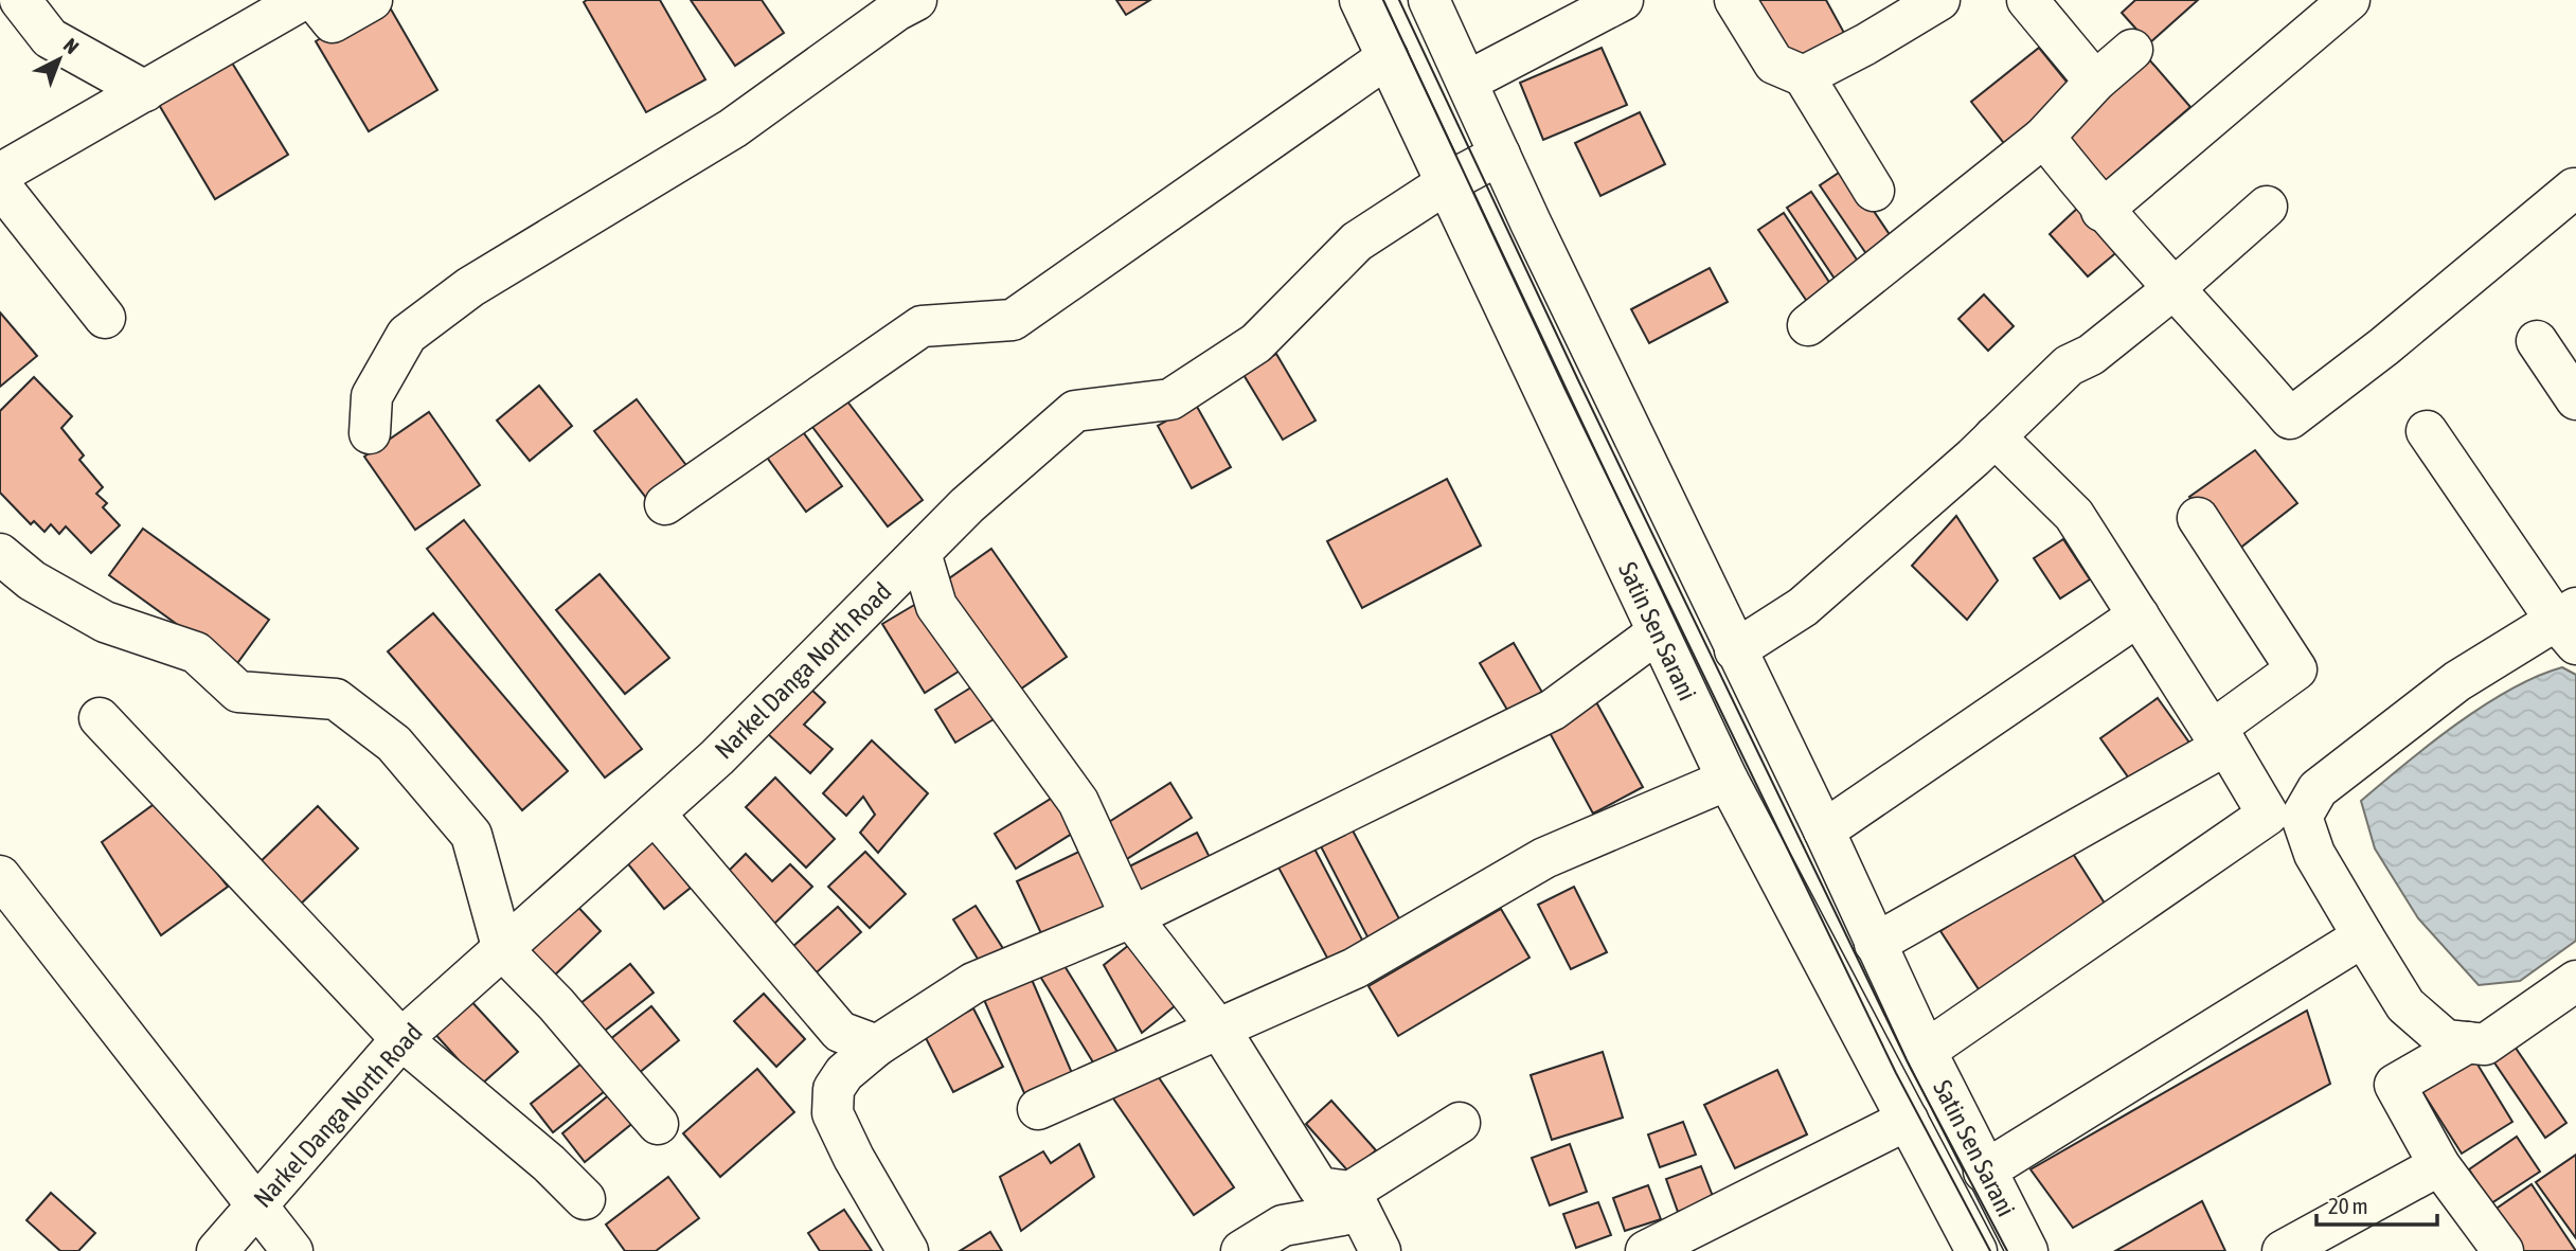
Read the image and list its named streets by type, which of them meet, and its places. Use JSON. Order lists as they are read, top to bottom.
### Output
{
  "streets": {
    "street": ["Satin Sen Sarani", "Narkel Danga North Road"]
  },
  "crossings": [
    ["Satin Sen Sarani", "Narkel Danga North Road"]
  ],
  "scale_bar": "20 m",
  "north": "top right"
}
